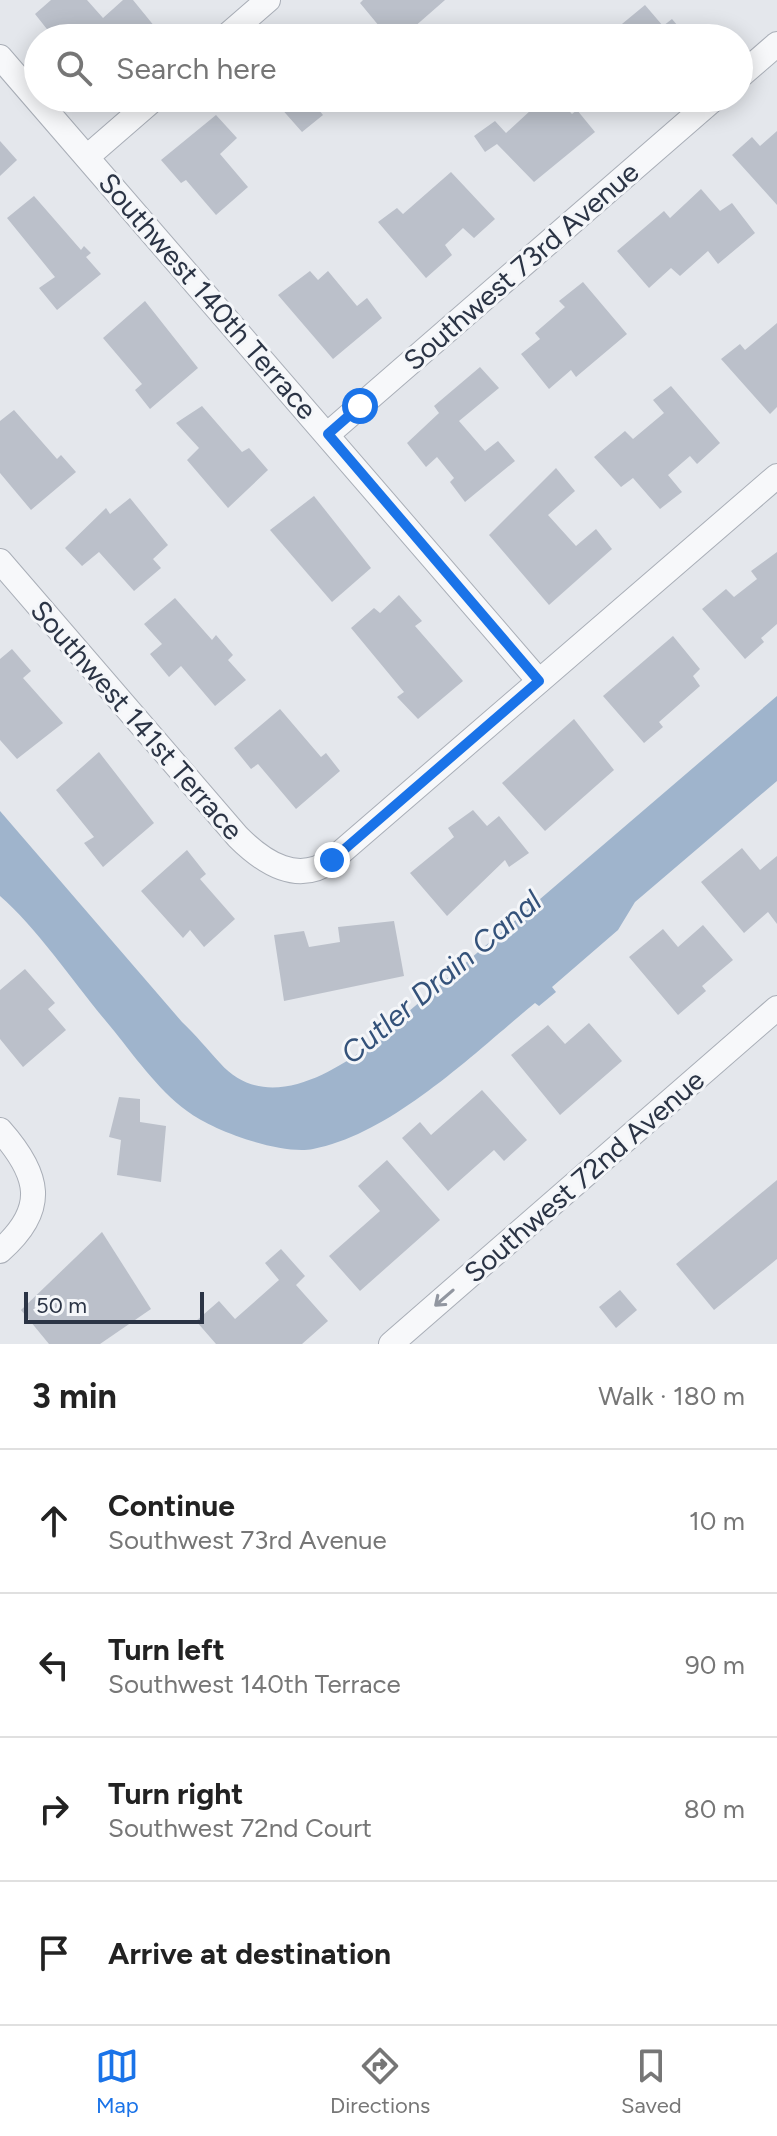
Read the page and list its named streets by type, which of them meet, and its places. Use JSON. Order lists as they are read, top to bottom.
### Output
{
  "streets": {
    "street": [
      "Southwest 73rd Avenue",
      "Southwest 140th Terrace",
      "Southwest 141st Terrace",
      "Southwest 72nd Avenue"
    ]
  },
  "crossings": [
    ["Southwest 73rd Avenue", "Southwest 140th Terrace"],
    ["Southwest 140th Terrace", "Southwest 141st Terrace"]
  ],
  "one_way": ["Southwest 72nd Avenue"],
  "water": ["Cutler Drain Canal"],
  "scale_bar": "50 m",
  "page": {
    "search": "Search here",
    "scale": "50 m",
    "heading": ["3 min", "Walk · 180 m"],
    "list": [
      ["Continue", "Southwest 73rd Avenue", "10 m"],
      ["Turn left", "Southwest 140th Terrace", "90 m"],
      ["Turn right", "Southwest 72nd Court", "80 m"],
      "Arrive at destination"
    ],
    "nav": ["Map", "Directions", "Saved"]
  }
}
